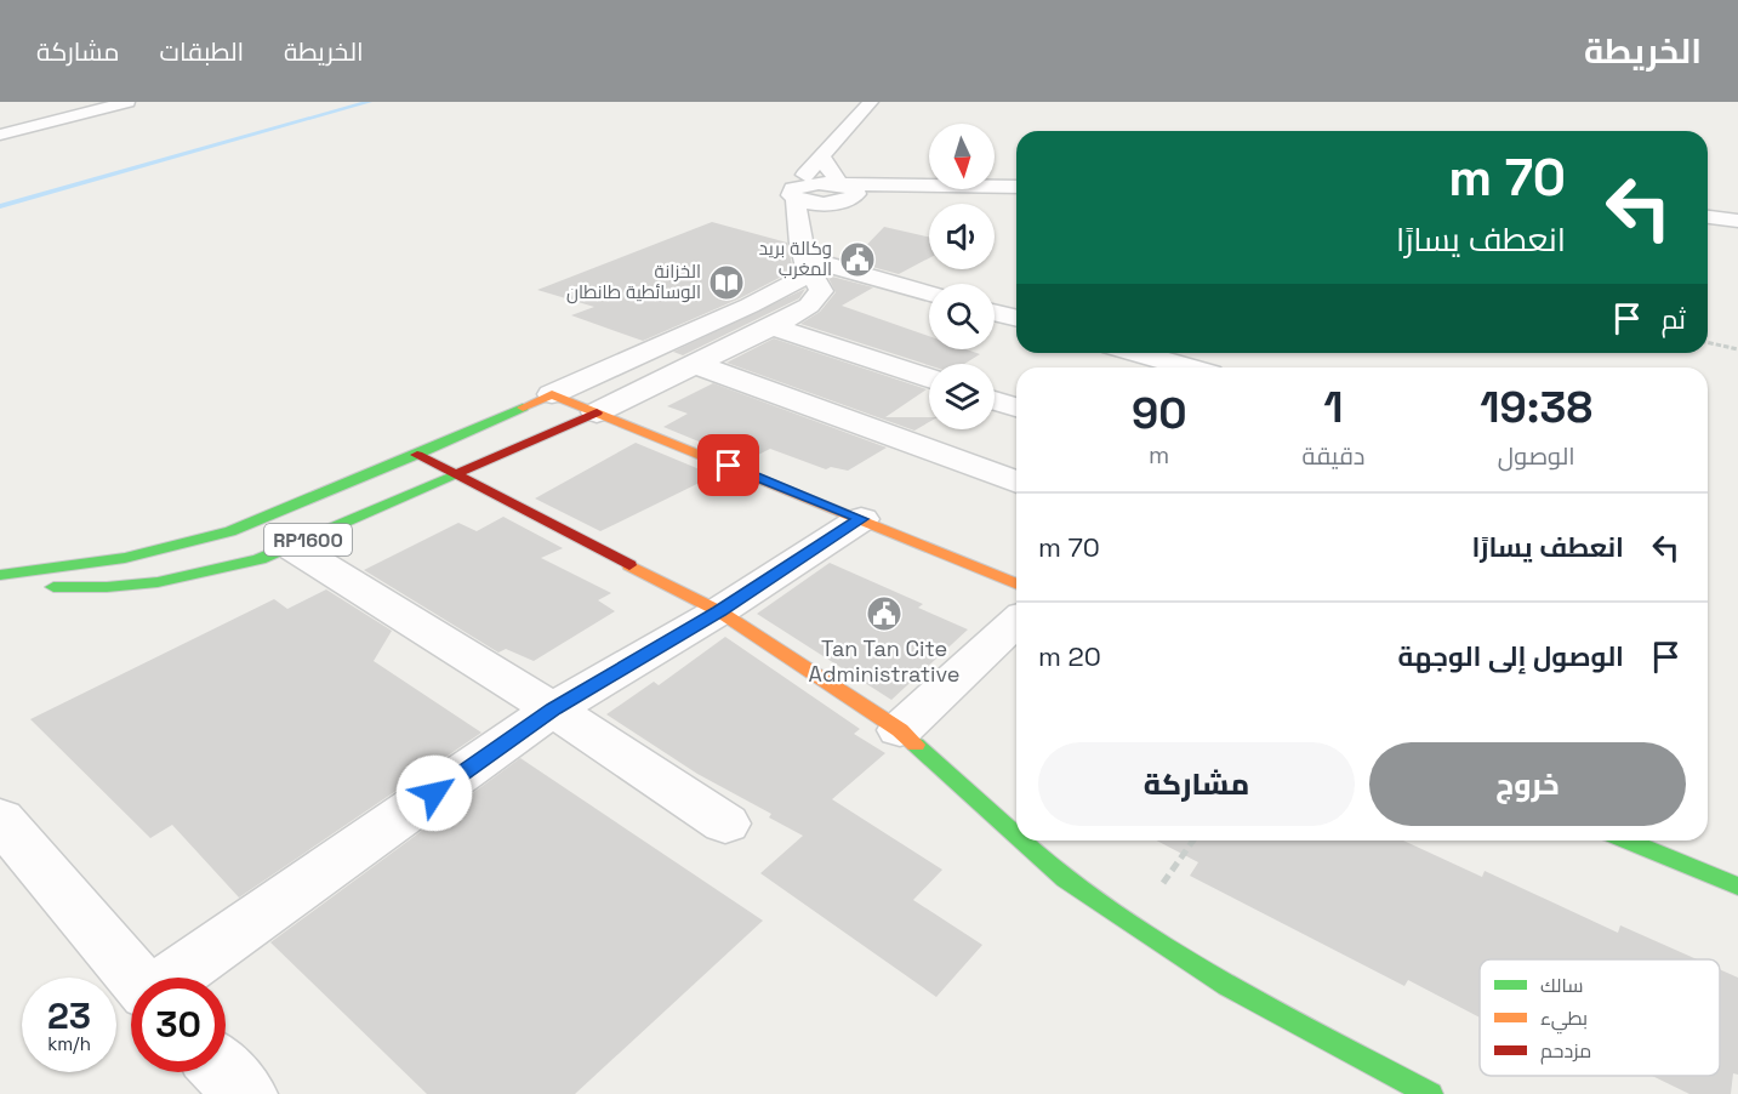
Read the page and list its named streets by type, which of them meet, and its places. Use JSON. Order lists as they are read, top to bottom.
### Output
{
  "streets": {
    "main road": ["RP1600"]
  },
  "places": {
    "public building": ["وكالة بريد المغرب", "Tan Tan Cite Administrative"],
    "library": ["الخزانة الوسائطية طانطان"]
  },
  "legend": ["سالك", "بطيء", "مزدحم"],
  "north": "bottom",
  "page": {
    "header": "الخريطة",
    "nav": ["الخريطة", "الطبقات", "مشاركة"],
    "turn": ["70 m", "انعطف يسارًا"],
    "then": "ثم",
    "eta": [
      "19:38",
      "الوصول",
      "1",
      "دقيقة",
      "90",
      "m"
    ],
    "list": [
      {
        "name": "انعطف يسارًا",
        "value": "70 m"
      },
      {
        "name": "الوصول إلى الوجهة",
        "value": "20 m"
      }
    ],
    "buttons": ["خروج", "مشاركة"],
    "speed": "23 km/h",
    "limit": "30"
  }
}
